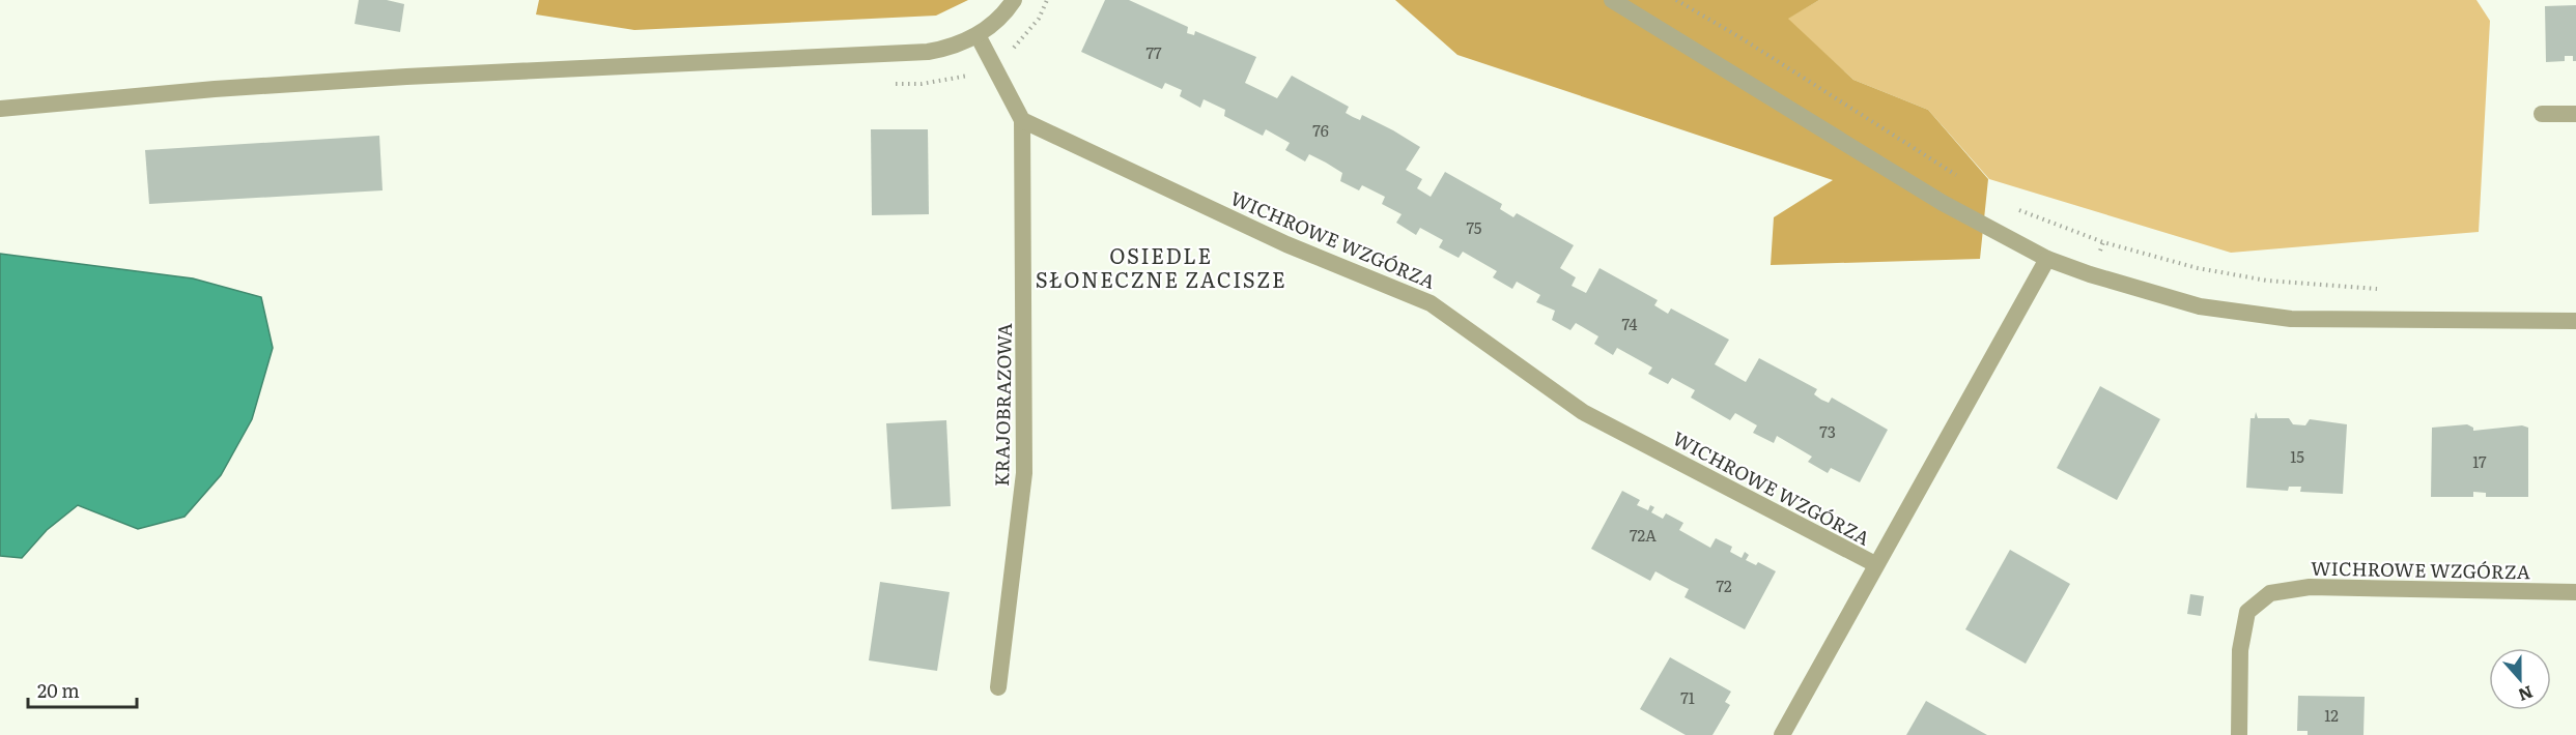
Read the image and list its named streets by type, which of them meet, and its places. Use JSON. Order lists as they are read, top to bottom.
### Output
{
  "streets": {
    "street": ["WICHROWE WZGÓRZA", "KRAJOBRAZOWA"]
  },
  "crossings": [
    ["WICHROWE WZGÓRZA", "KRAJOBRAZOWA"]
  ],
  "districts": ["OSIEDLE SŁONECZNE ZACISZE"],
  "house_numbers": [
    "77",
    "76",
    "75",
    "74",
    "73",
    "15",
    "17",
    "72A",
    "72",
    "71",
    "12"
  ],
  "scale_bar": "20 m",
  "north": "bottom"
}
